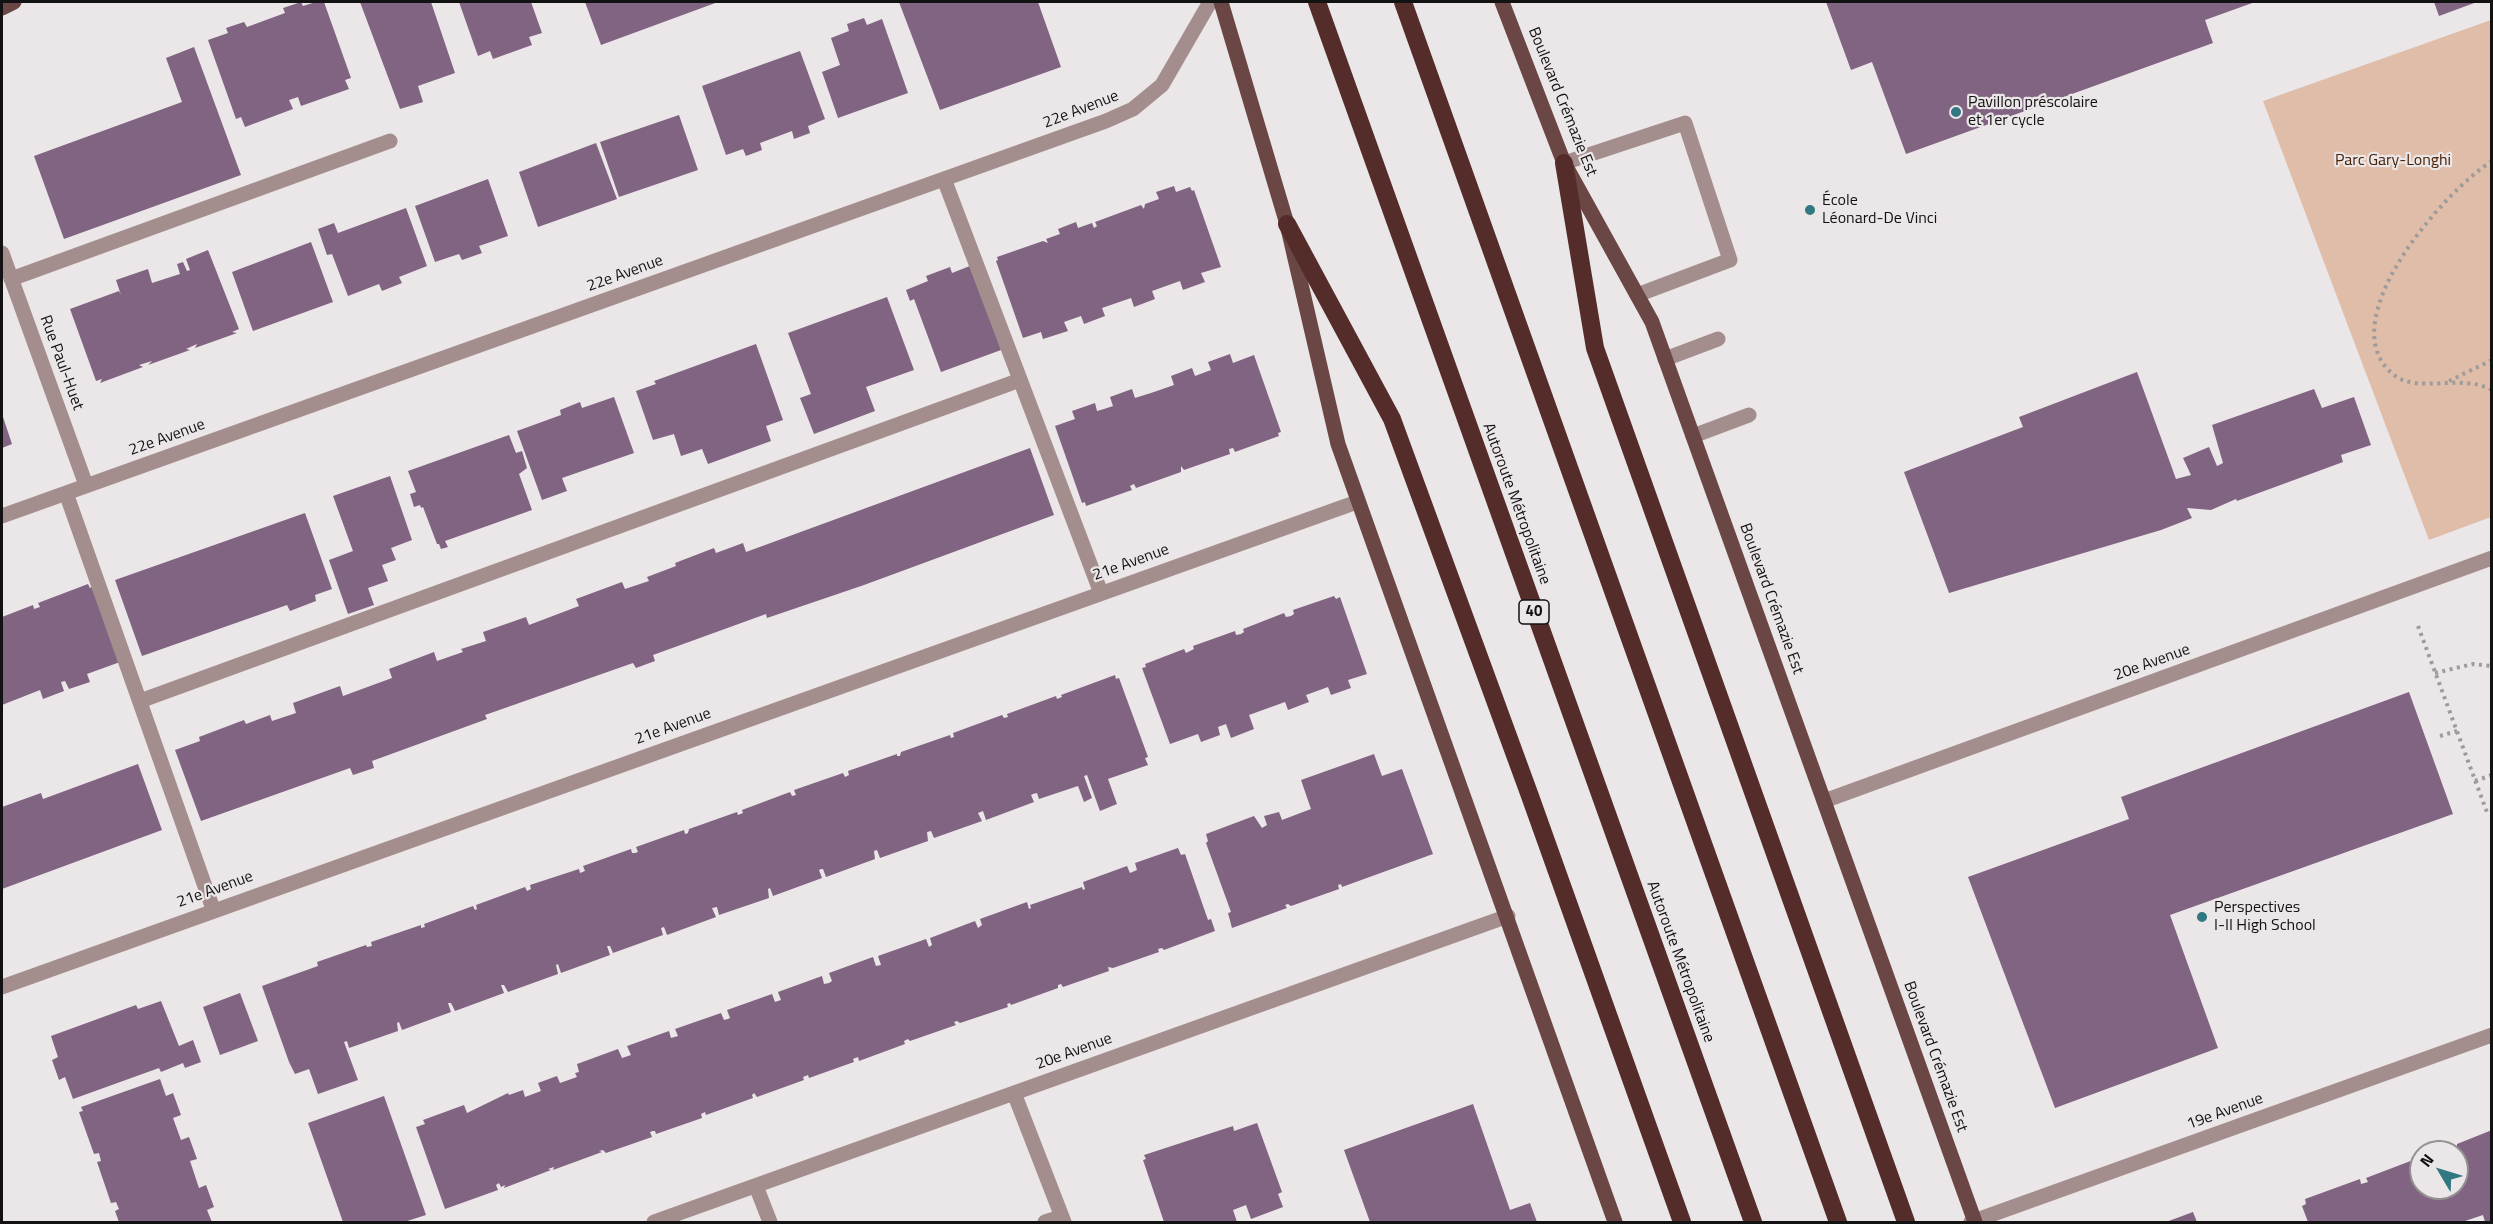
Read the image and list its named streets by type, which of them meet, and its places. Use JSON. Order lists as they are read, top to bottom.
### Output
{
  "streets": {
    "highway": ["Autoroute Métropolitaine", "40"],
    "main road": ["Boulevard Crémazie Est"],
    "street": [
      "22e Avenue",
      "Rue Paul-Huet",
      "21e Avenue",
      "20e Avenue",
      "19e Avenue"
    ]
  },
  "crossings": [
    ["Boulevard Crémazie Est", "20e Avenue"],
    ["Boulevard Crémazie Est", "19e Avenue"],
    ["22e Avenue", "Rue Paul-Huet"]
  ],
  "parks": ["Parc Gary-Longhi"],
  "places": ["Pavillon préscolaire et 1er cycle", "École Léonard-De Vinci", "Perspectives I-II High School"],
  "north": "top left"
}
